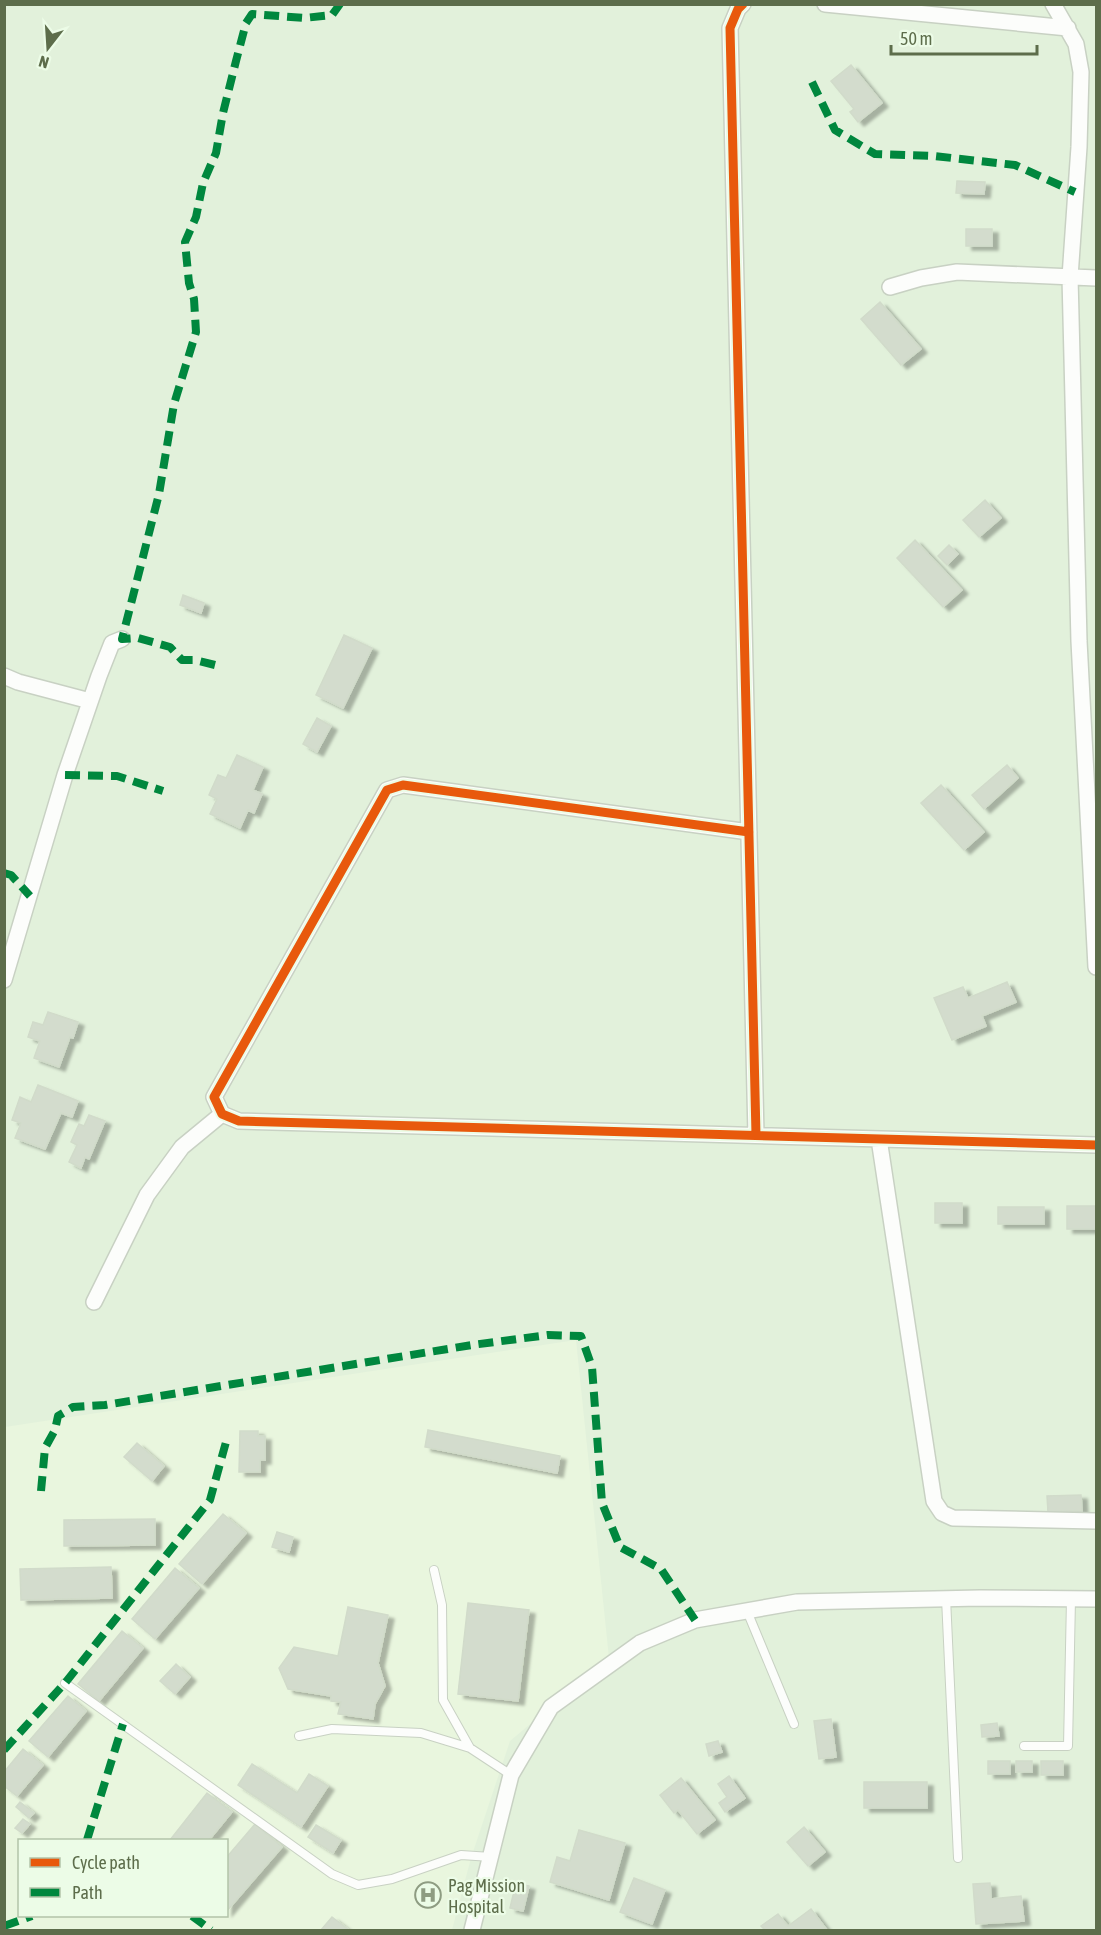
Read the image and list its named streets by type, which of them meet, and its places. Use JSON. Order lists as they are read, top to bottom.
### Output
{
  "places": {
    "hospital": ["Pag Mission Hospital"]
  },
  "legend": ["Cycle path", "Path"],
  "scale_bar": "50 m",
  "north": "bottom"
}
